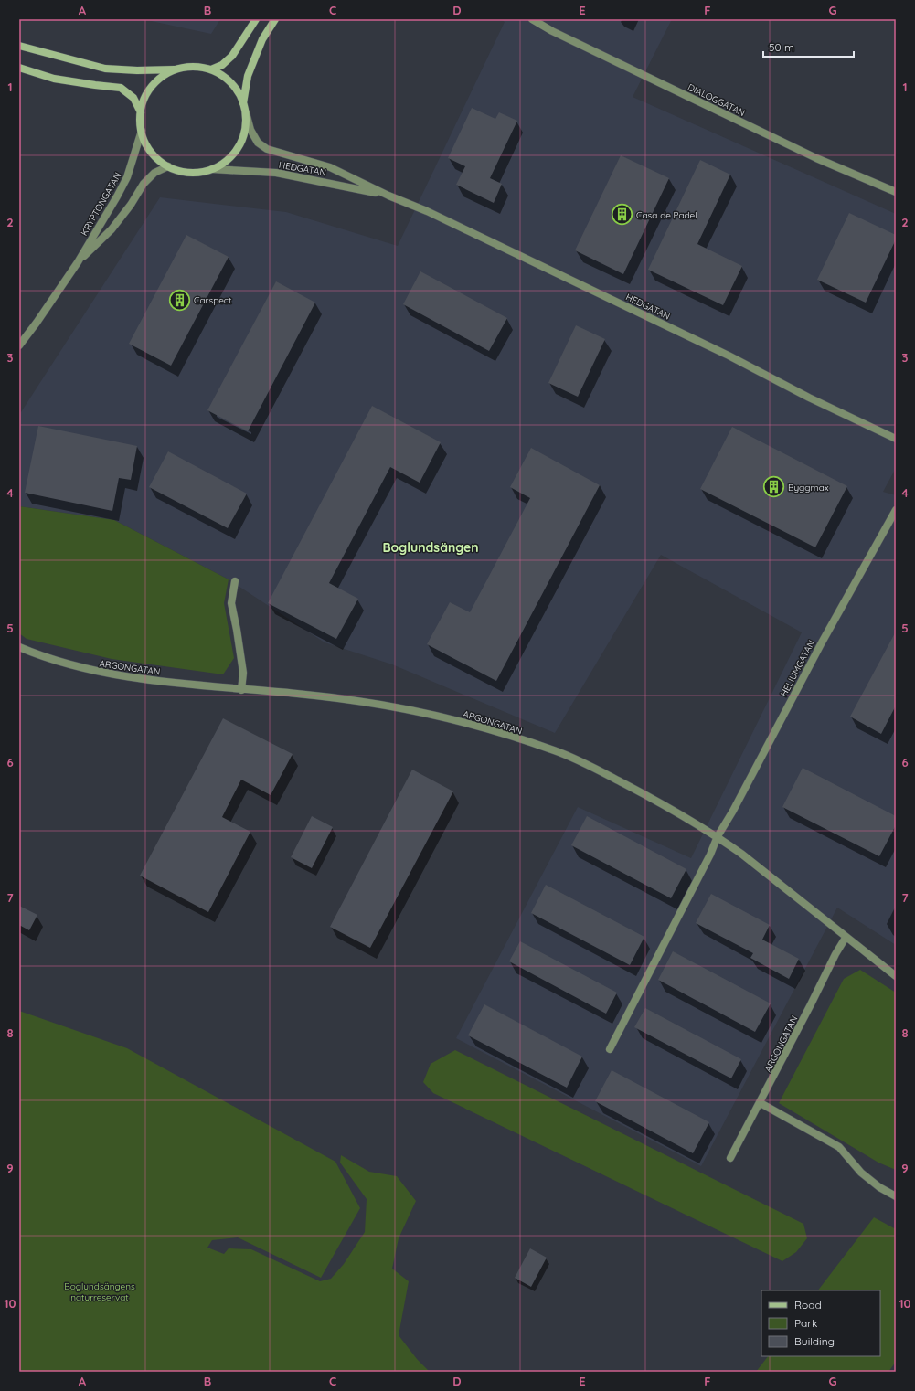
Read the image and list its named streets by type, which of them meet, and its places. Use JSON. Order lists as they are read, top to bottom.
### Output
{
  "streets": {
    "street": [
      "DIALOGGATAN",
      "HEDGATAN",
      "KRYPTONGATAN",
      "ARGONGATAN",
      "HELIUMGATAN"
    ]
  },
  "crossings": [
    ["HEDGATAN", "KRYPTONGATAN"],
    ["ARGONGATAN", "HELIUMGATAN"]
  ],
  "districts": ["Boglundsängen"],
  "parks": ["Boglundsängens naturreservat"],
  "places": {
    "building": ["Casa de Padel", "Carspect", "Byggmax"]
  },
  "legend": ["Road", "Park", "Building"],
  "scale_bar": "50 m",
  "grid": {
    "columns": [
      "A",
      "B",
      "C",
      "D",
      "E",
      "F",
      "G"
    ],
    "rows": [
      "1",
      "2",
      "3",
      "4",
      "5",
      "6",
      "7",
      "8",
      "9",
      "10"
    ]
  }
}
